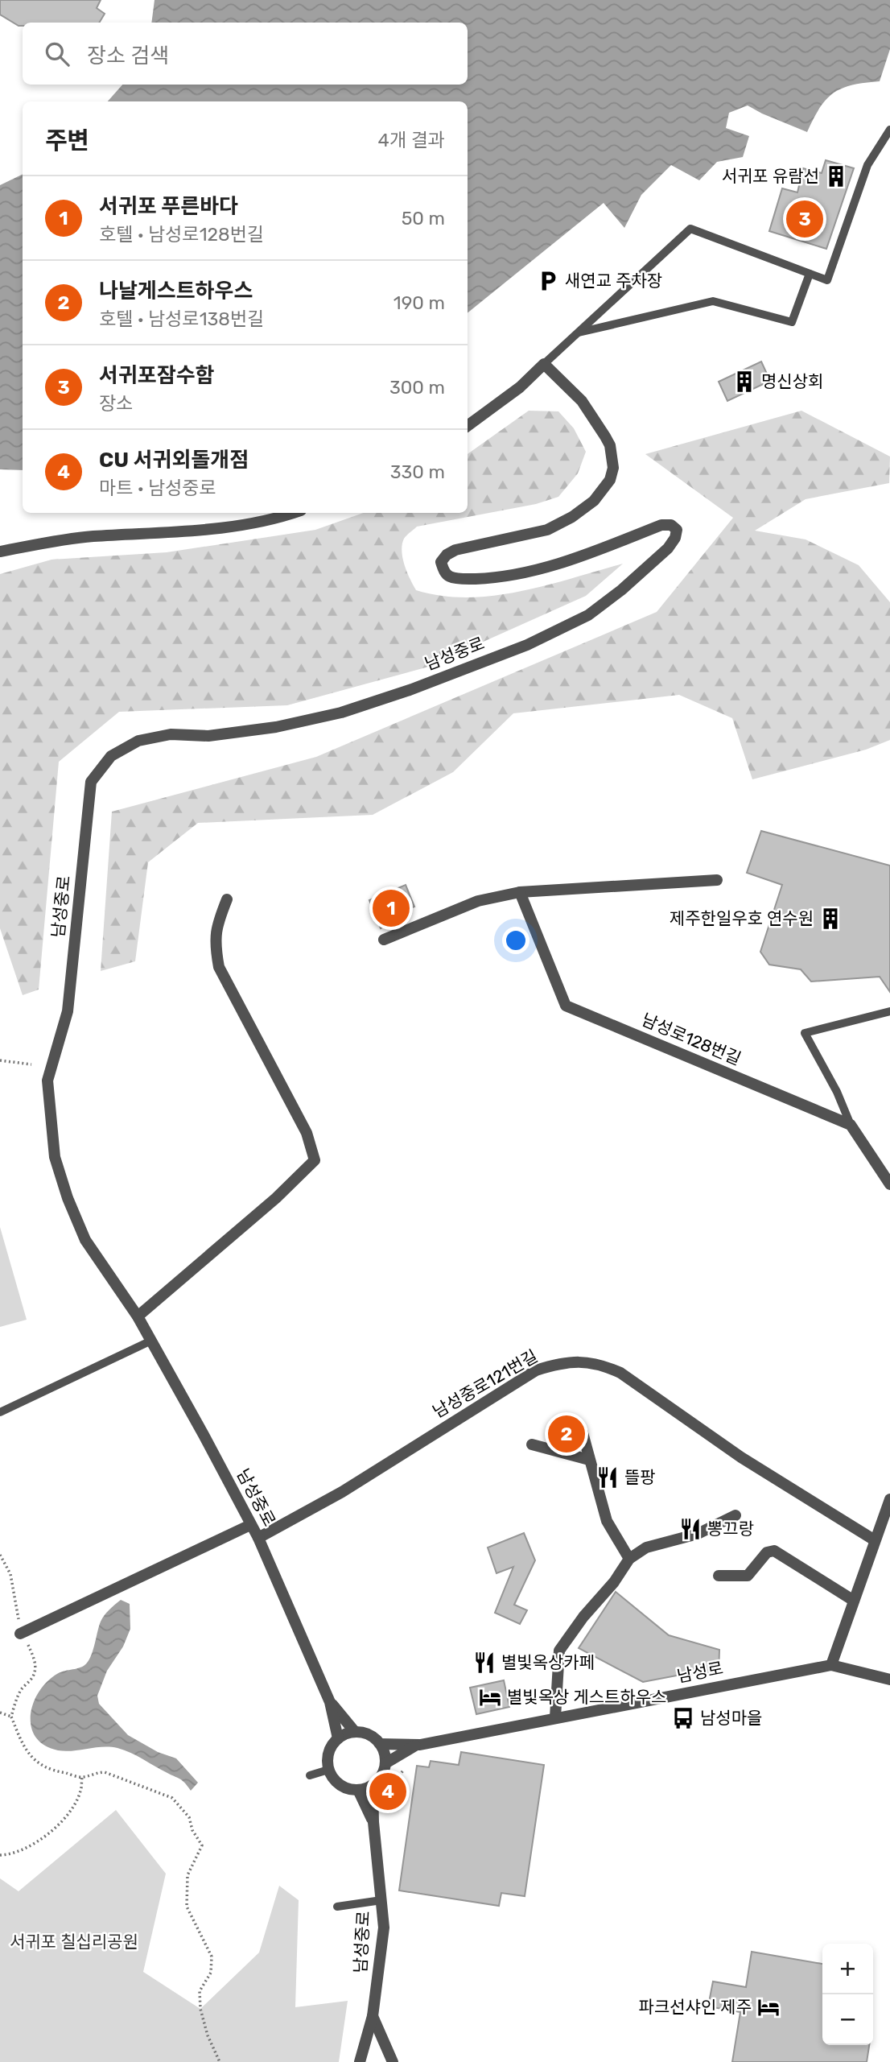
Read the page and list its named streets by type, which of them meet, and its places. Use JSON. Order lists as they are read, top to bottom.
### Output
{
  "streets": {
    "street": [
      "남성중로",
      "남성로128번길",
      "남성중로121번길",
      "남성로"
    ]
  },
  "crossings": [
    ["남성중로", "남성중로121번길"],
    ["남성중로", "남성로"]
  ],
  "parks": ["서귀포 칠십리공원"],
  "places": {
    "building": ["서귀포 유람선", "명신상회", "제주한일우호 연수원"],
    "parking": ["새연교 주차장"],
    "restaurant": ["뜰팡", "뽕끄랑", "별빛옥상카페"],
    "hotel": ["별빛옥상 게스트하우스", "파크선샤인 제주"],
    "bus stop": ["남성마을"]
  },
  "page": {
    "search": "장소 검색",
    "heading": ["주변", "4개 결과"],
    "list": [
      {
        "mark": "1",
        "name": "서귀포 푸른바다",
        "note": "호텔 · 남성로128번길",
        "value": "50 m"
      },
      {
        "mark": "2",
        "name": "나날게스트하우스",
        "note": "호텔 · 남성로138번길",
        "value": "190 m"
      },
      {
        "mark": "3",
        "name": "서귀포잠수함",
        "note": "장소",
        "value": "300 m"
      },
      {
        "mark": "4",
        "name": "CU 서귀외돌개점",
        "note": "마트 · 남성중로",
        "value": "330 m"
      }
    ],
    "pins": [
      "3",
      "1",
      "2",
      "4"
    ],
    "map_buttons": ["+", "−"]
  }
}
